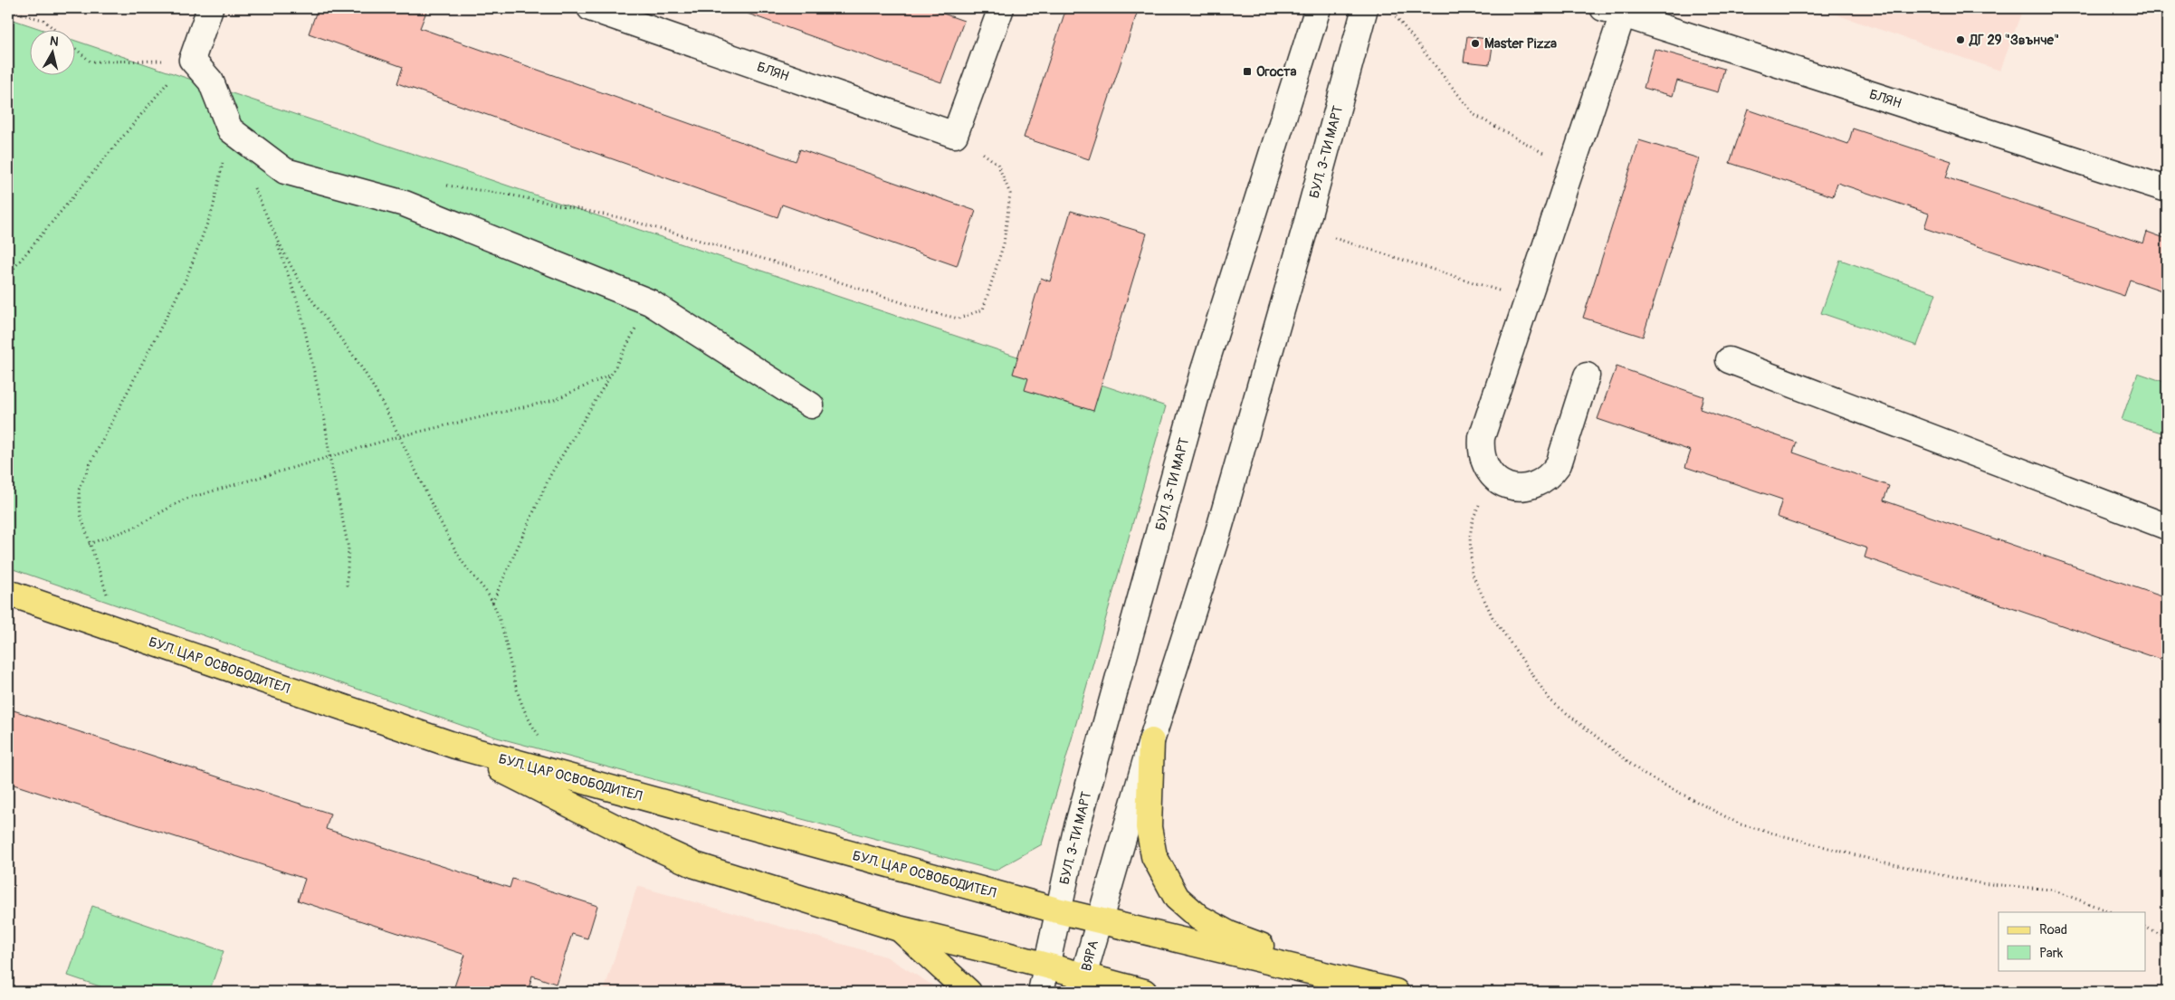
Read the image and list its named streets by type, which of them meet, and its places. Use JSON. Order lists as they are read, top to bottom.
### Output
{
  "streets": {
    "main road": ["БУЛ. ЦАР ОСВОБОДИТЕЛ"],
    "street": ["БЛЯН", "БУЛ. 3-ТИ МАРТ", "ВЯРА"]
  },
  "crossings": [
    ["БУЛ. 3-ТИ МАРТ", "БУЛ. ЦАР ОСВОБОДИТЕЛ"],
    ["БУЛ. 3-ТИ МАРТ", "ВЯРА"],
    ["БУЛ. ЦАР ОСВОБОДИТЕЛ", "ВЯРА"]
  ],
  "places": {
    "other": ["ДГ 29 \"Звънче\"", "Master Pizza"],
    "transit": ["Огоста"]
  },
  "legend": ["Road", "Park"],
  "north": "top"
}
